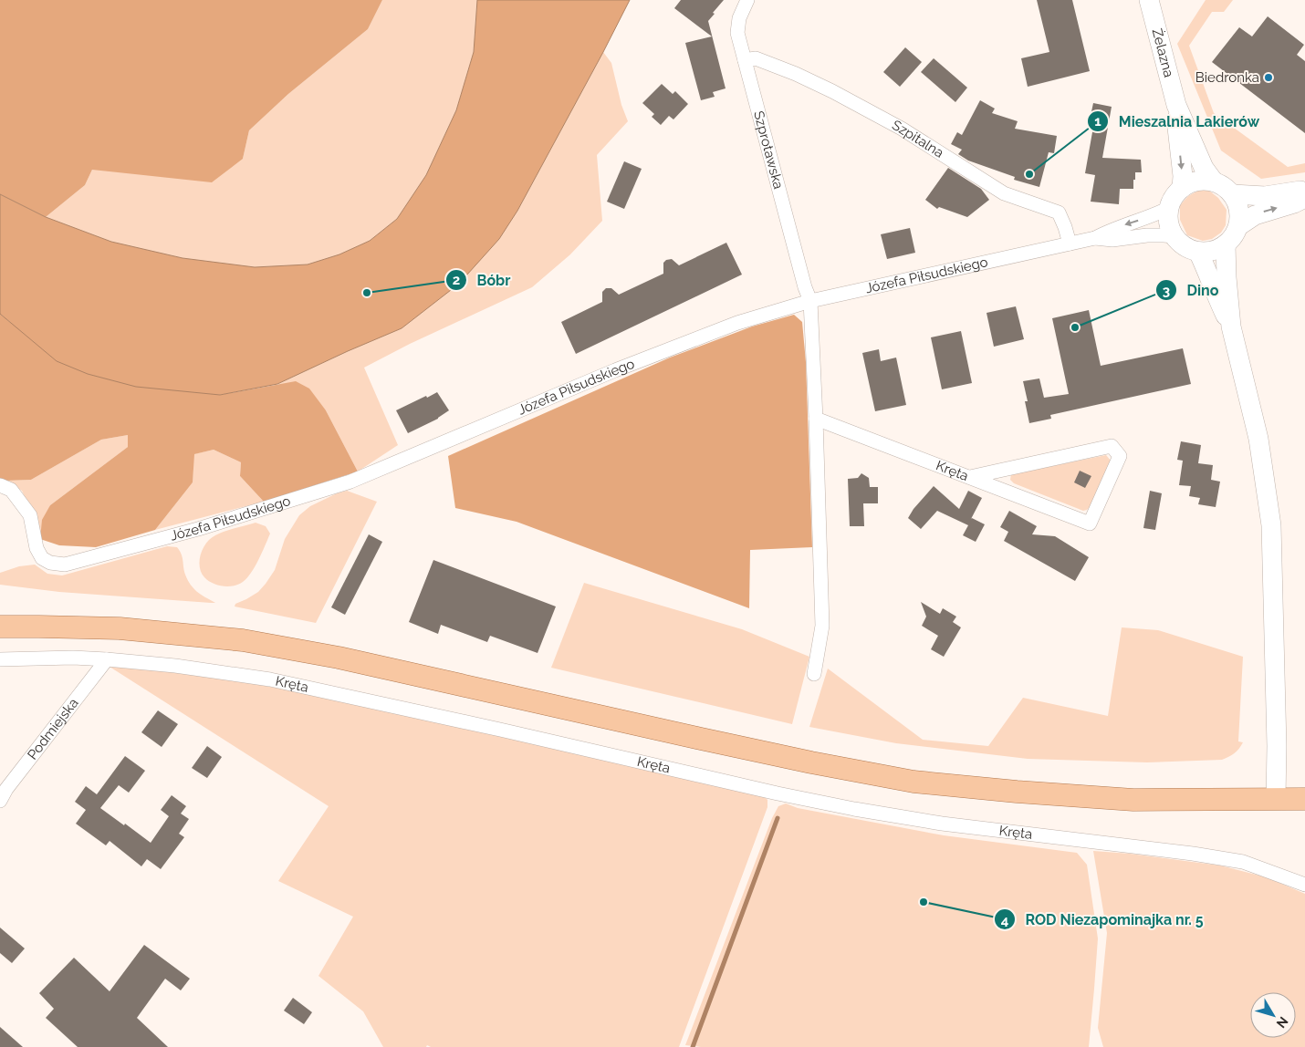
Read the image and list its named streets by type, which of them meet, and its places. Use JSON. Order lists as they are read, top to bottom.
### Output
{
  "streets": {
    "street": [
      "Żelazna",
      "Szpitalna",
      "Szprotawska",
      "Józefa Piłsudskiego",
      "Kręta",
      "Podmiejska"
    ]
  },
  "crossings": [
    ["Szpitalna", "Szprotawska"],
    ["Szpitalna", "Józefa Piłsudskiego"],
    ["Szprotawska", "Józefa Piłsudskiego"],
    ["Kręta", "Podmiejska"]
  ],
  "places": [
    "Biedronka",
    "Mieszalnia Lakierów",
    "Bóbr",
    "Dino",
    "ROD Niezapominajka nr. 5"
  ],
  "north": "bottom right"
}
